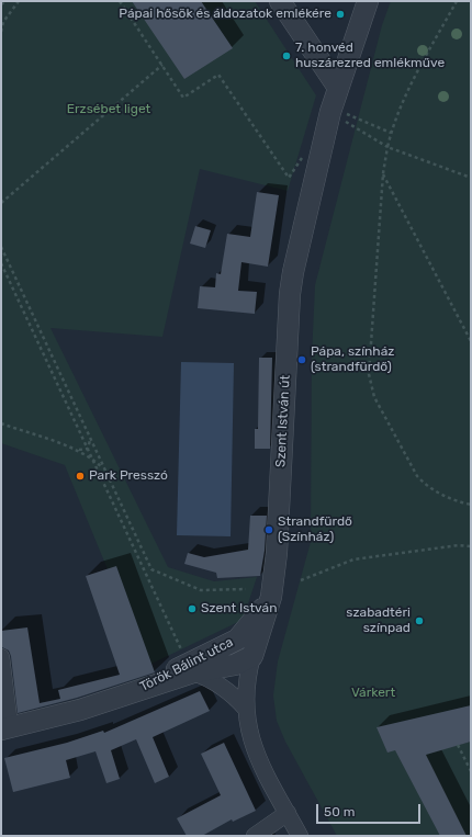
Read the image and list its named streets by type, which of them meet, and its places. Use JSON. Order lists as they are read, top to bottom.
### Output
{
  "streets": {
    "street": ["Szent István út", "Török Bálint utca"]
  },
  "crossings": [
    ["Szent István út", "Török Bálint utca"]
  ],
  "parks": ["Erzsébet liget", "Várkert"],
  "places": [
    "Pápai hősök és áldozatok emlékére",
    "7. honvéd huszárezred emlékműve",
    "Pápa, színház (strandfürdő)",
    "Park Presszó",
    "Strandfürdő (Színház)",
    "Szent István",
    "szabadtéri színpad"
  ],
  "scale_bar": "50 m"
}
